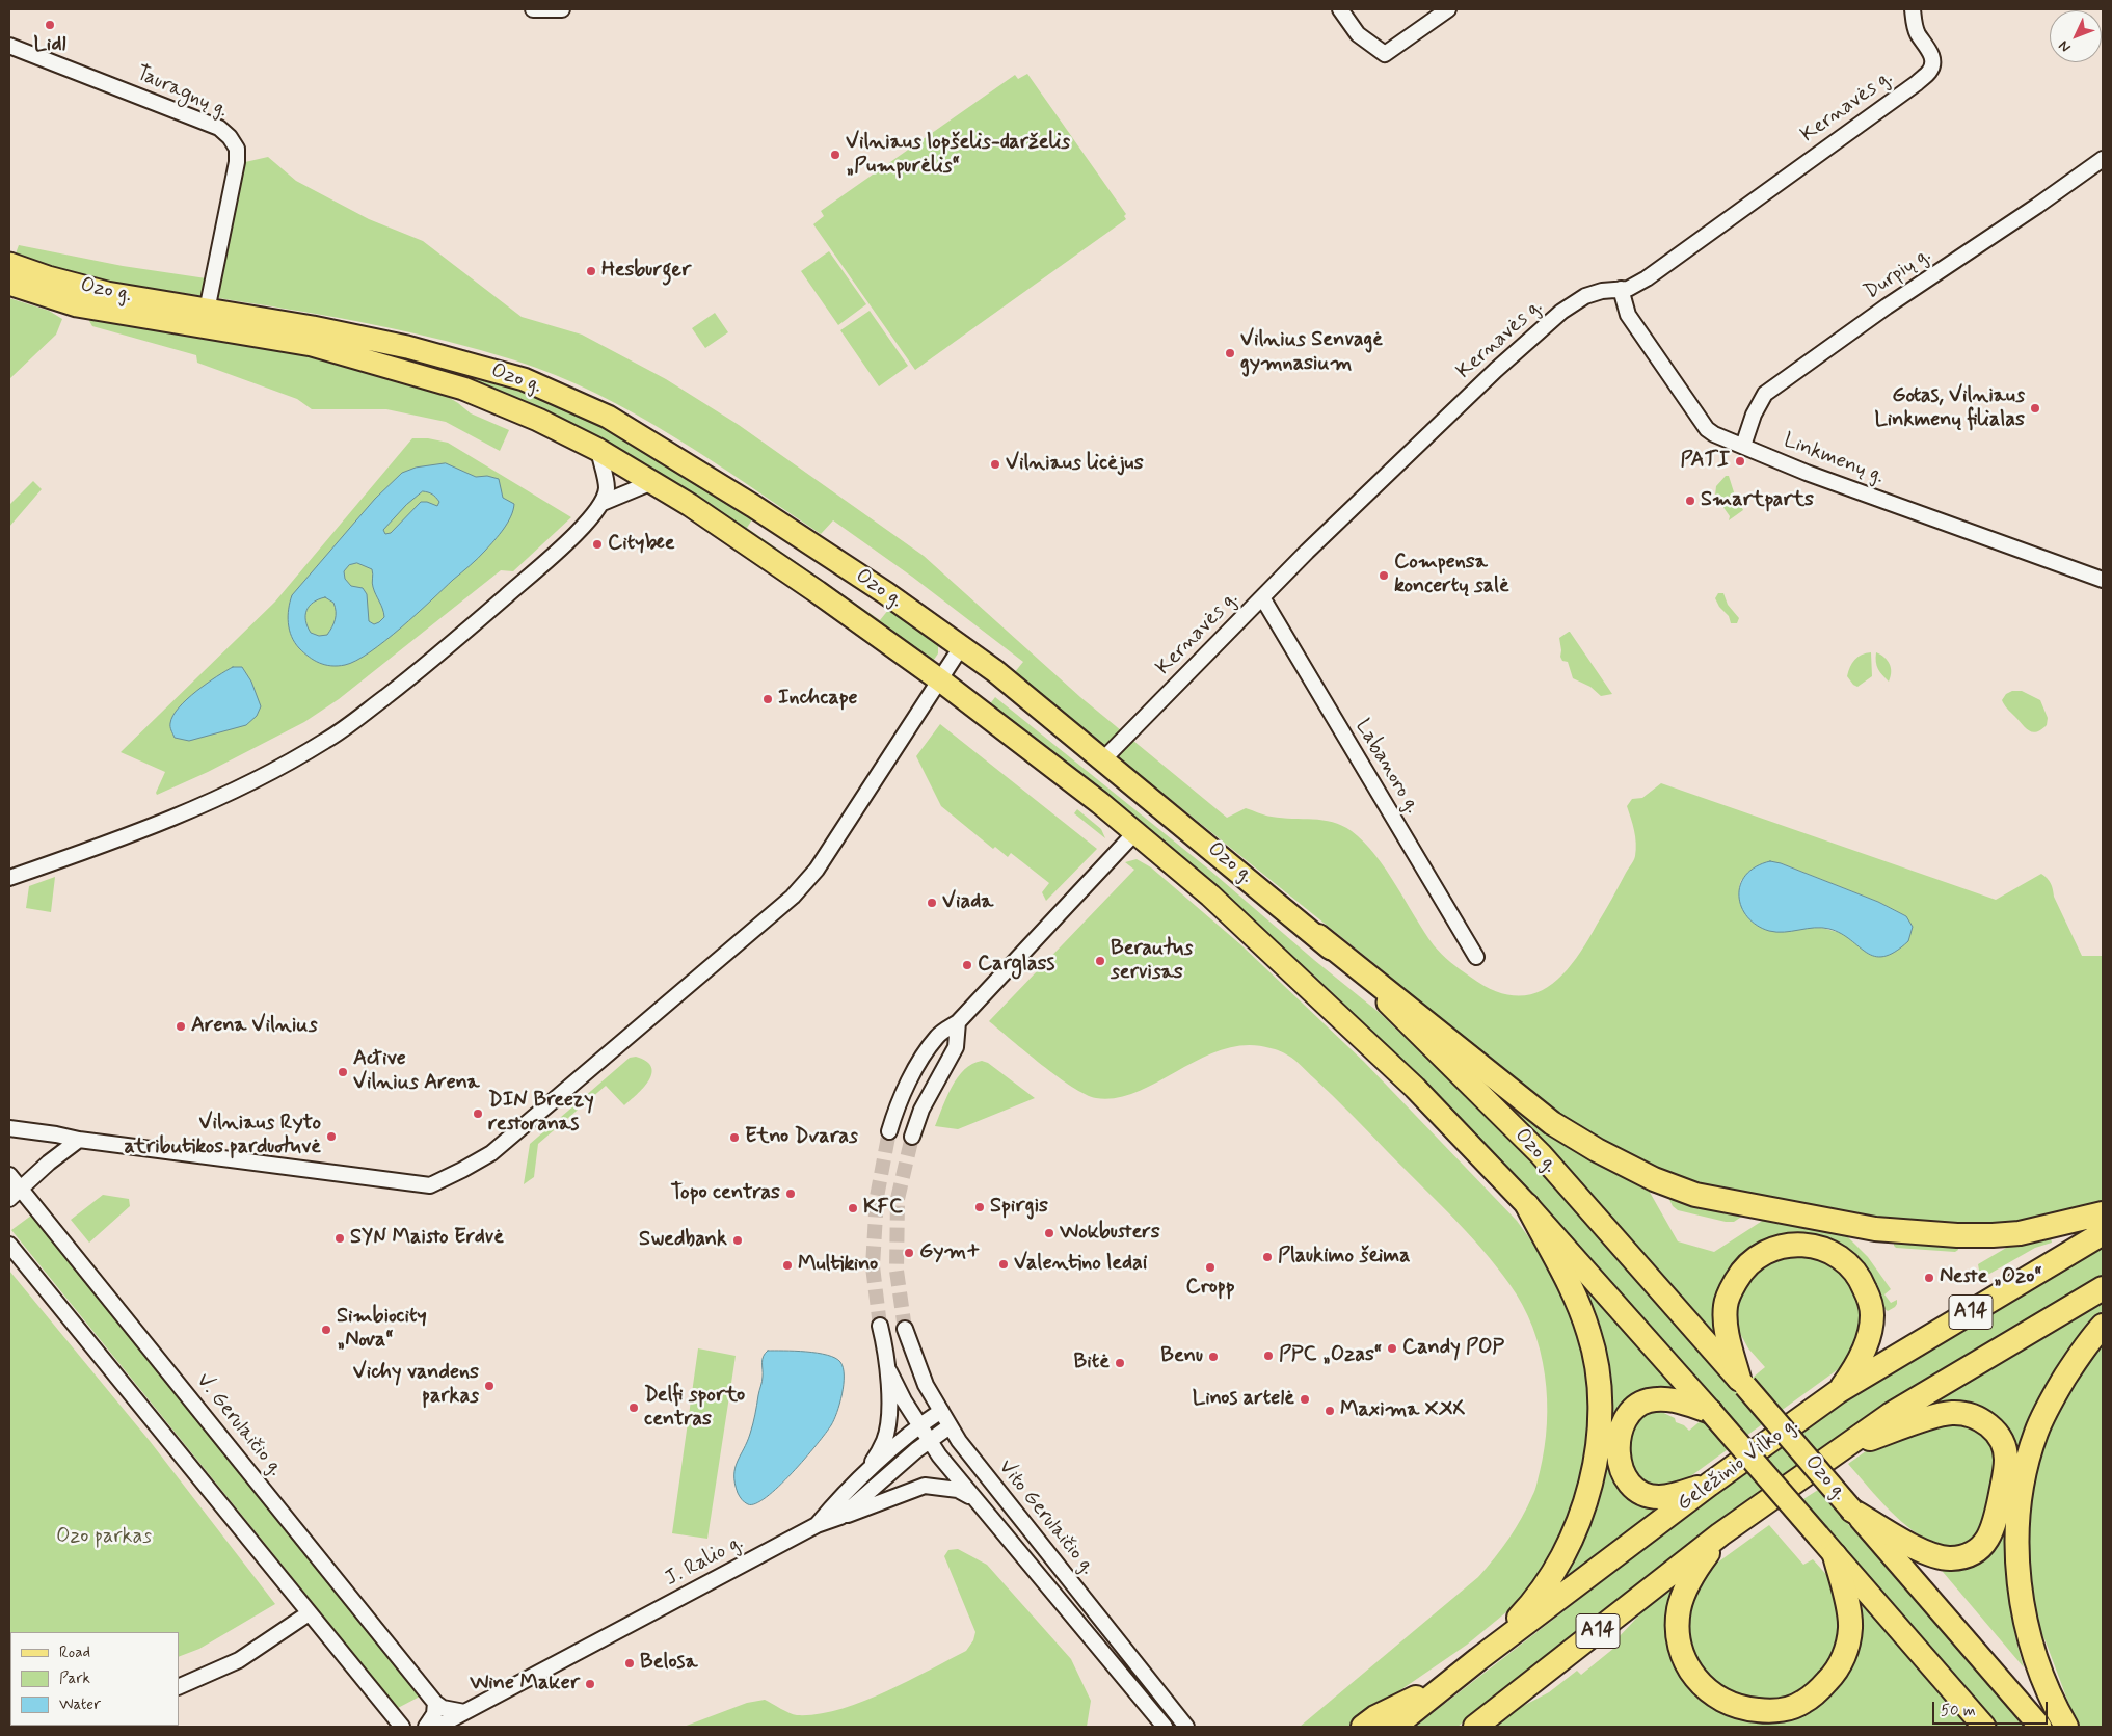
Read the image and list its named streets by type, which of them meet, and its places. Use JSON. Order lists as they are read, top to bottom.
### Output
{
  "streets": {
    "highway": ["A14", "Geležinio Vilko g."],
    "main road": ["Ozo g."],
    "street": [
      "Tauragnų g.",
      "Kernavės g.",
      "Durpių g.",
      "Linkmenų g.",
      "Labanoro g.",
      "V. Gerulaičio g.",
      "Vito Gerulaičio g.",
      "J. Ralio g."
    ]
  },
  "crossings": [
    ["Tauragnų g.", "Ozo g."],
    ["Kernavės g.", "Ozo g."],
    ["Kernavės g.", "Linkmenų g."],
    ["Kernavės g.", "Labanoro g."],
    ["Durpių g.", "Linkmenų g."],
    ["Vito Gerulaičio g.", "J. Ralio g."]
  ],
  "parks": ["Ozo parkas"],
  "places": [
    "Lidl",
    "Vilniaus lopšelis-darželis „Pumpurėlis“",
    "Hesburger",
    "Vilnius Senvagė gymnasium",
    "Gotas, Vilniaus Linkmenų filialas",
    "PATI",
    "Vilniaus licėjus",
    "Smartparts",
    "Citybee",
    "Compensa koncertų salė",
    "Inchcape",
    "Viada",
    "Berautus servisas",
    "Carglass",
    "Arena Vilnius",
    "Active Vilnius Arena",
    "DIN Breezy restoranas",
    "Vilniaus Ryto atributikos parduotuvė",
    "Etno Dvaras",
    "Topo centras",
    "Spirgis",
    "KFC",
    "Wokbusters",
    "SYN Maisto Erdvė",
    "Swedbank",
    "Gym+",
    "Plaukimo šeima",
    "Valentino ledai",
    "Multikino",
    "Cropp",
    "Neste „Ozo“",
    "Simbiocity „Nova“",
    "Candy POP",
    "PPC „Ozas“",
    "Benu",
    "Bitė",
    "Vichy vandens parkas",
    "Linos artelė",
    "Delfi sporto centras",
    "Maxima XXX",
    "Belosa",
    "Wine Maker"
  ],
  "legend": ["Road", "Park", "Water"],
  "scale_bar": "50 m",
  "north": "bottom left"
}
